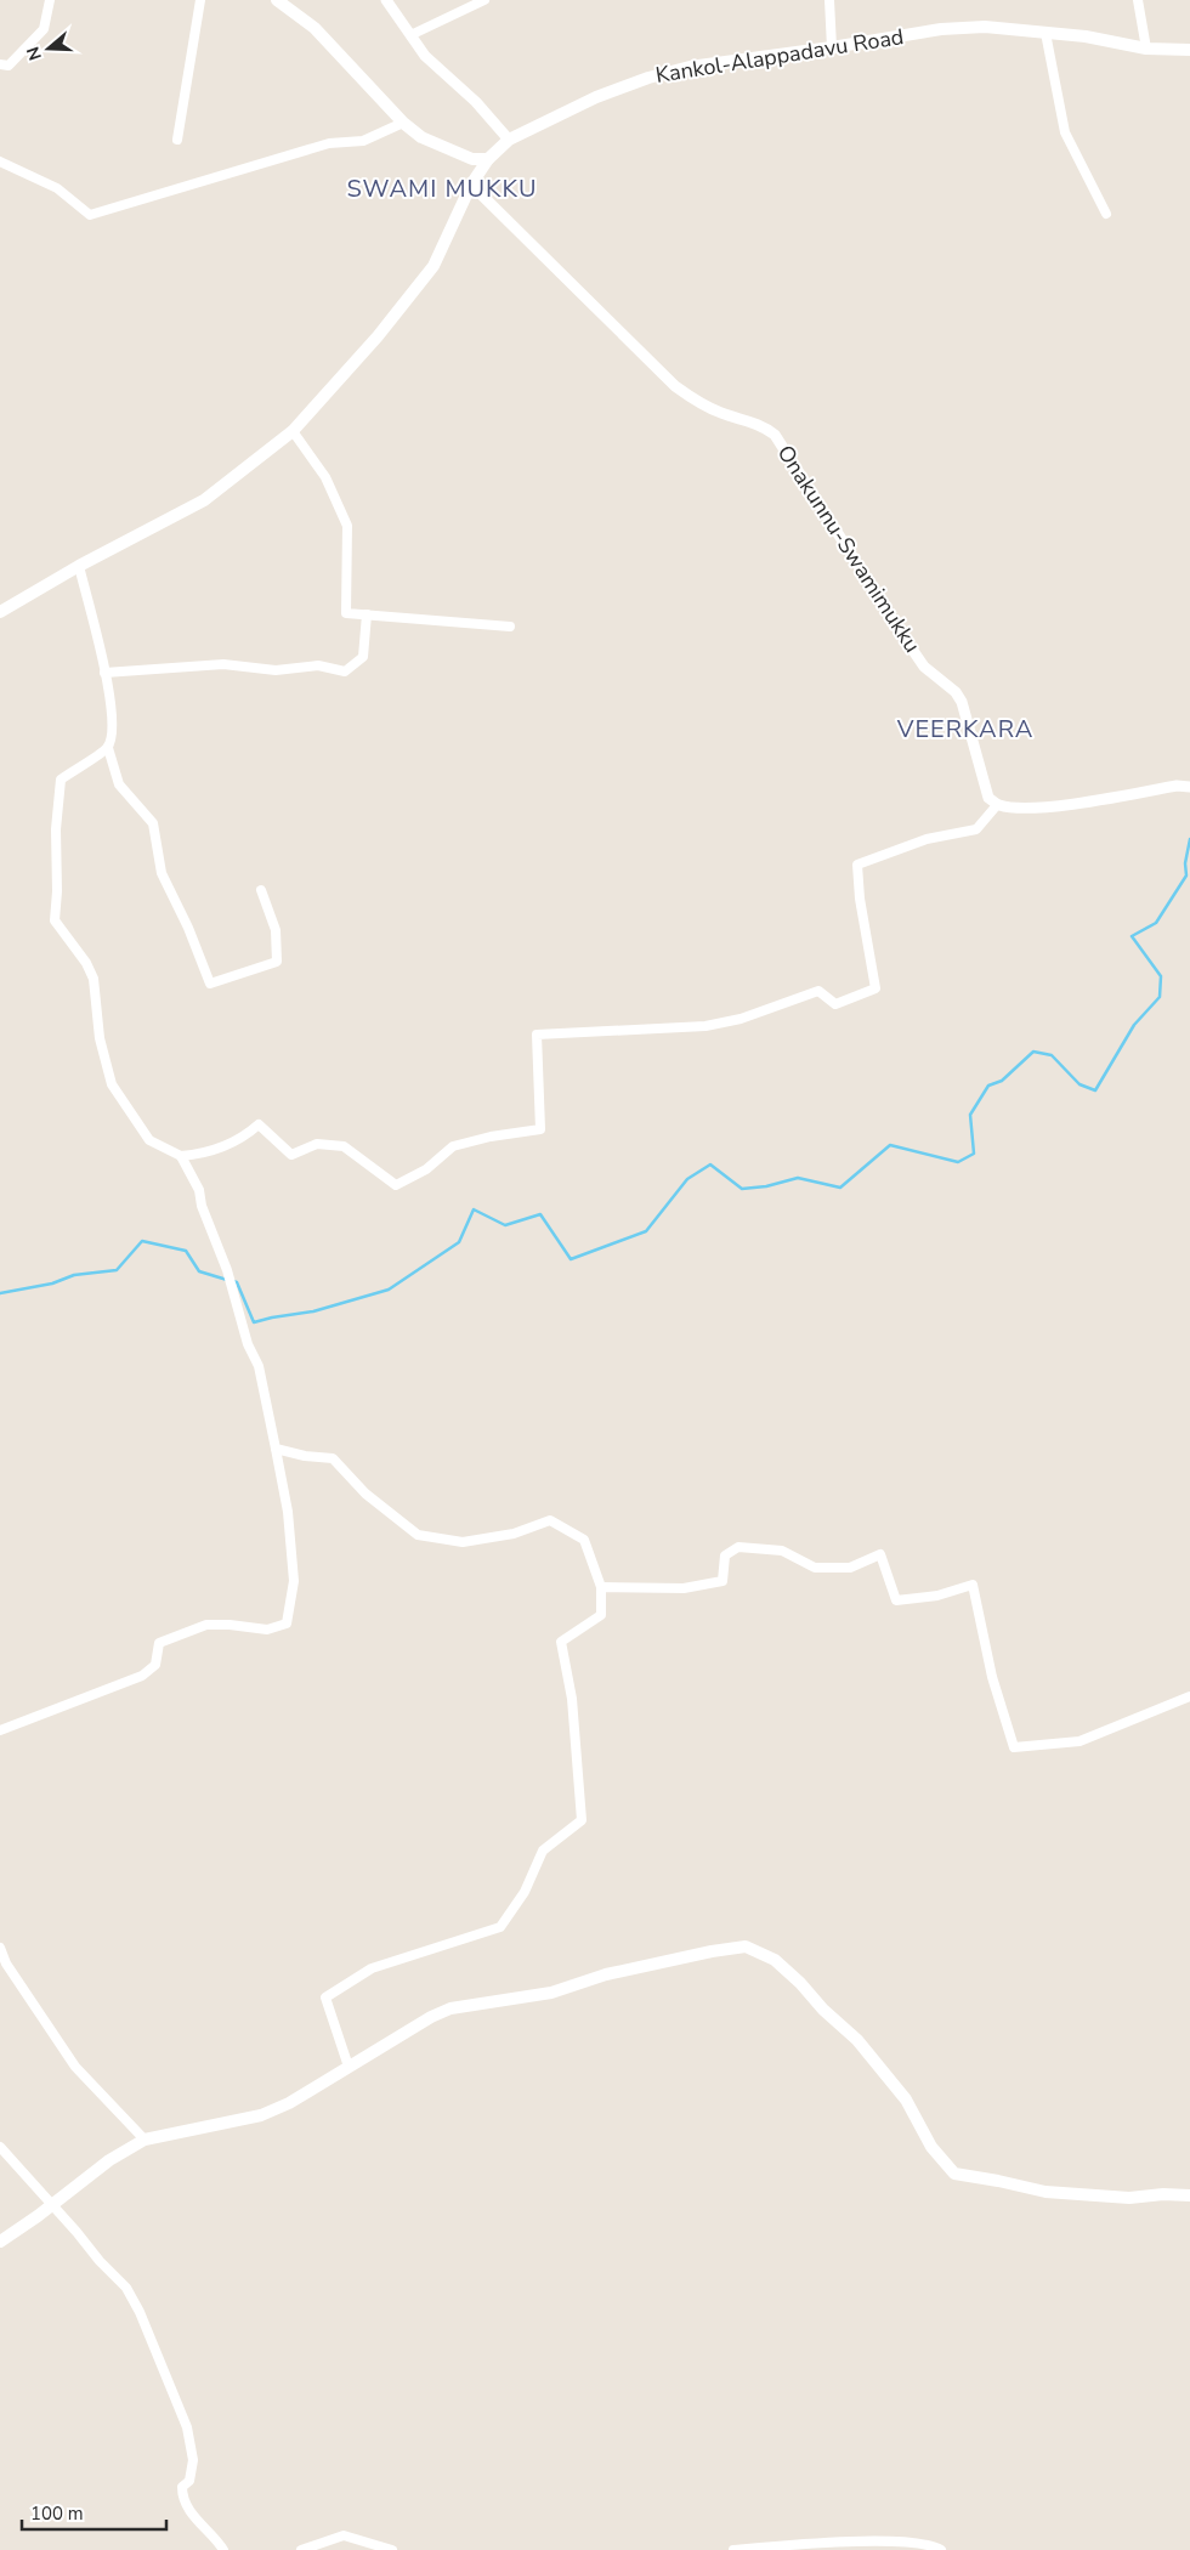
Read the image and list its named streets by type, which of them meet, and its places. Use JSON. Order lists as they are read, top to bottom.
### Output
{
  "streets": {
    "main road": ["Kankol-Alappadavu Road"],
    "street": ["Onakunnu-Swamimukku"]
  },
  "crossings": [
    ["Kankol-Alappadavu Road", "Onakunnu-Swamimukku"]
  ],
  "districts": ["SWAMI MUKKU", "VEERKARA"],
  "scale_bar": "100 m",
  "north": "left"
}
